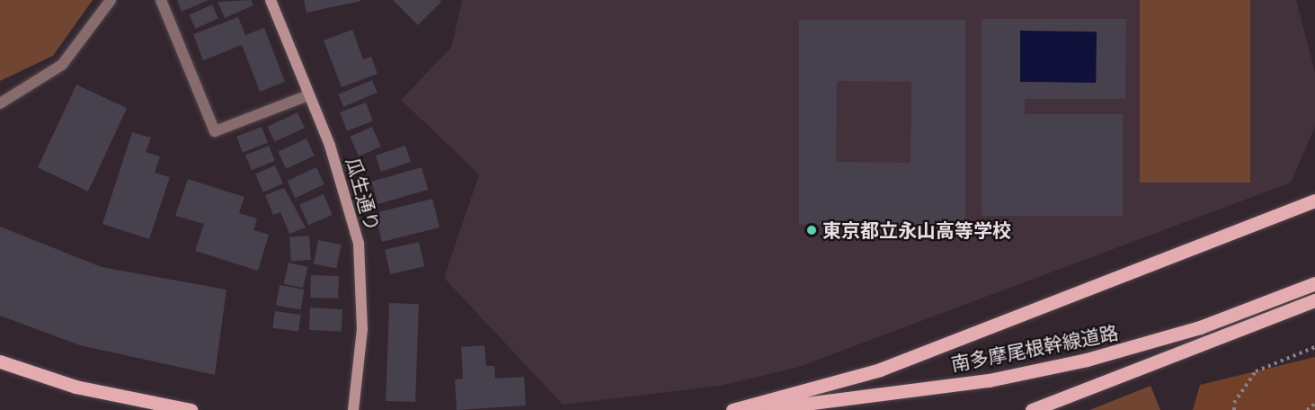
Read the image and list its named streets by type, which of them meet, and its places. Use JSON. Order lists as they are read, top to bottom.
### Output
{
  "streets": {
    "main road": ["南多摩尾根幹線道路"],
    "street": ["瓜生通り"]
  },
  "places": ["東京都立永山高等学校"]
}
